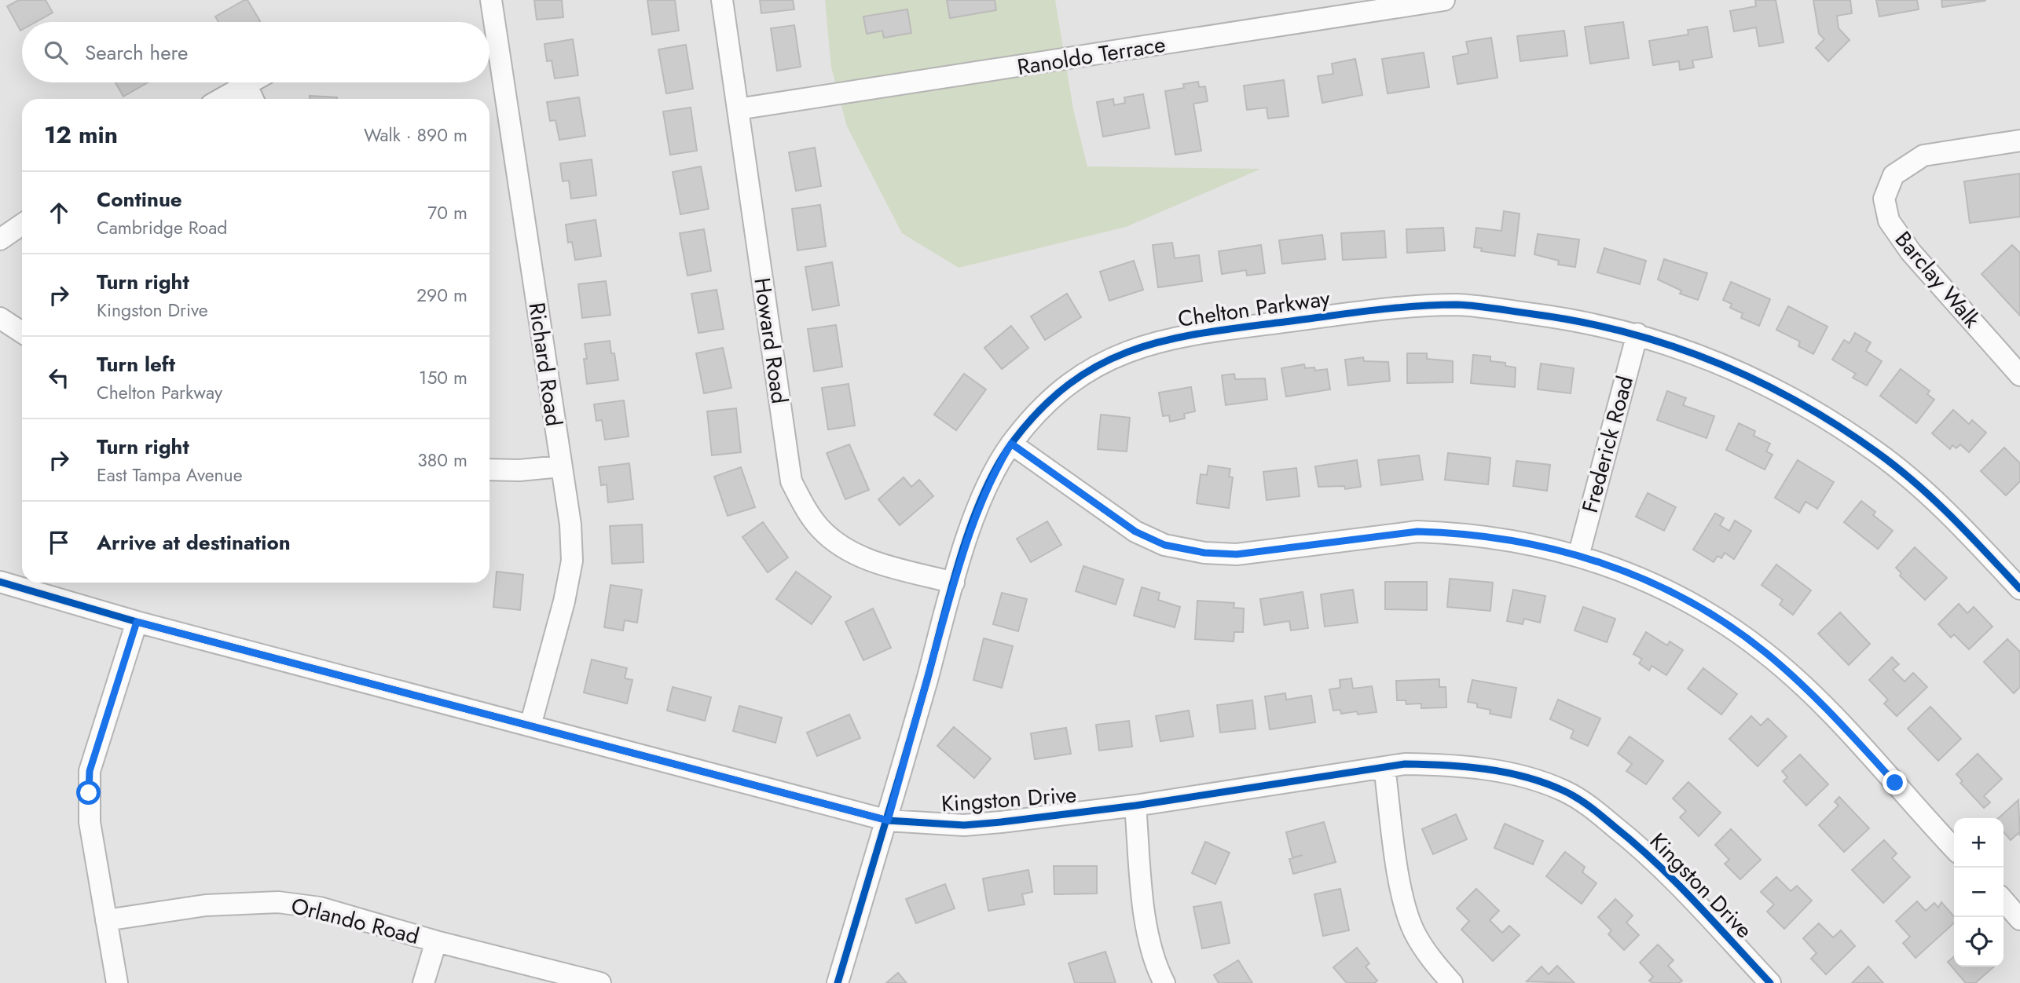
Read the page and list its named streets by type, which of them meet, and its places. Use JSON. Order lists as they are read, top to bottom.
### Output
{
  "streets": {
    "street": [
      "Ranoldo Terrace",
      "Barclay Walk",
      "Chelton Parkway",
      "Howard Road",
      "Richard Road",
      "Frederick Road",
      "Kingston Drive",
      "Orlando Road"
    ]
  },
  "crossings": [
    ["Ranoldo Terrace", "Howard Road"],
    ["Chelton Parkway", "Howard Road"],
    ["Chelton Parkway", "Frederick Road"],
    ["Chelton Parkway", "Kingston Drive"],
    ["Richard Road", "Kingston Drive"]
  ],
  "page": {
    "search": "Search here",
    "heading": ["12 min", "Walk · 890 m"],
    "list": [
      ["Continue", "Cambridge Road", "70 m"],
      ["Turn right", "Kingston Drive", "290 m"],
      ["Turn left", "Chelton Parkway", "150 m"],
      ["Turn right", "East Tampa Avenue", "380 m"],
      "Arrive at destination"
    ],
    "map_buttons": ["+", "−"]
  }
}
